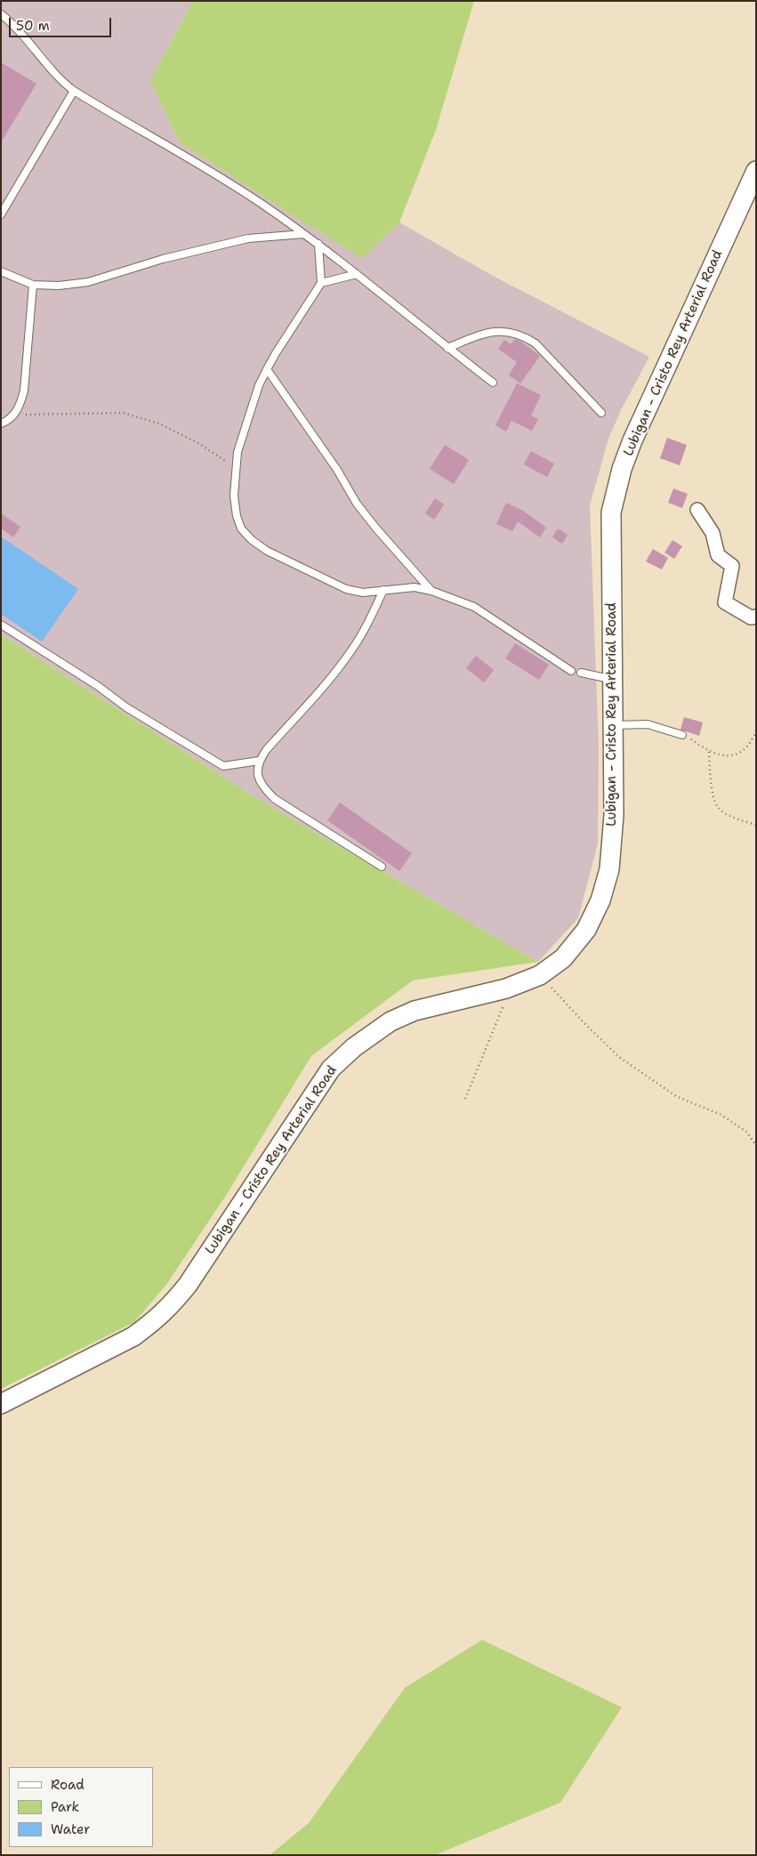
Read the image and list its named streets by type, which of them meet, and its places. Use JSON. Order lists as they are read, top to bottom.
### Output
{
  "streets": {
    "main road": ["Lubigan - Cristo Rey Arterial Road"]
  },
  "legend": ["Road", "Park", "Water"],
  "scale_bar": "50 m"
}
